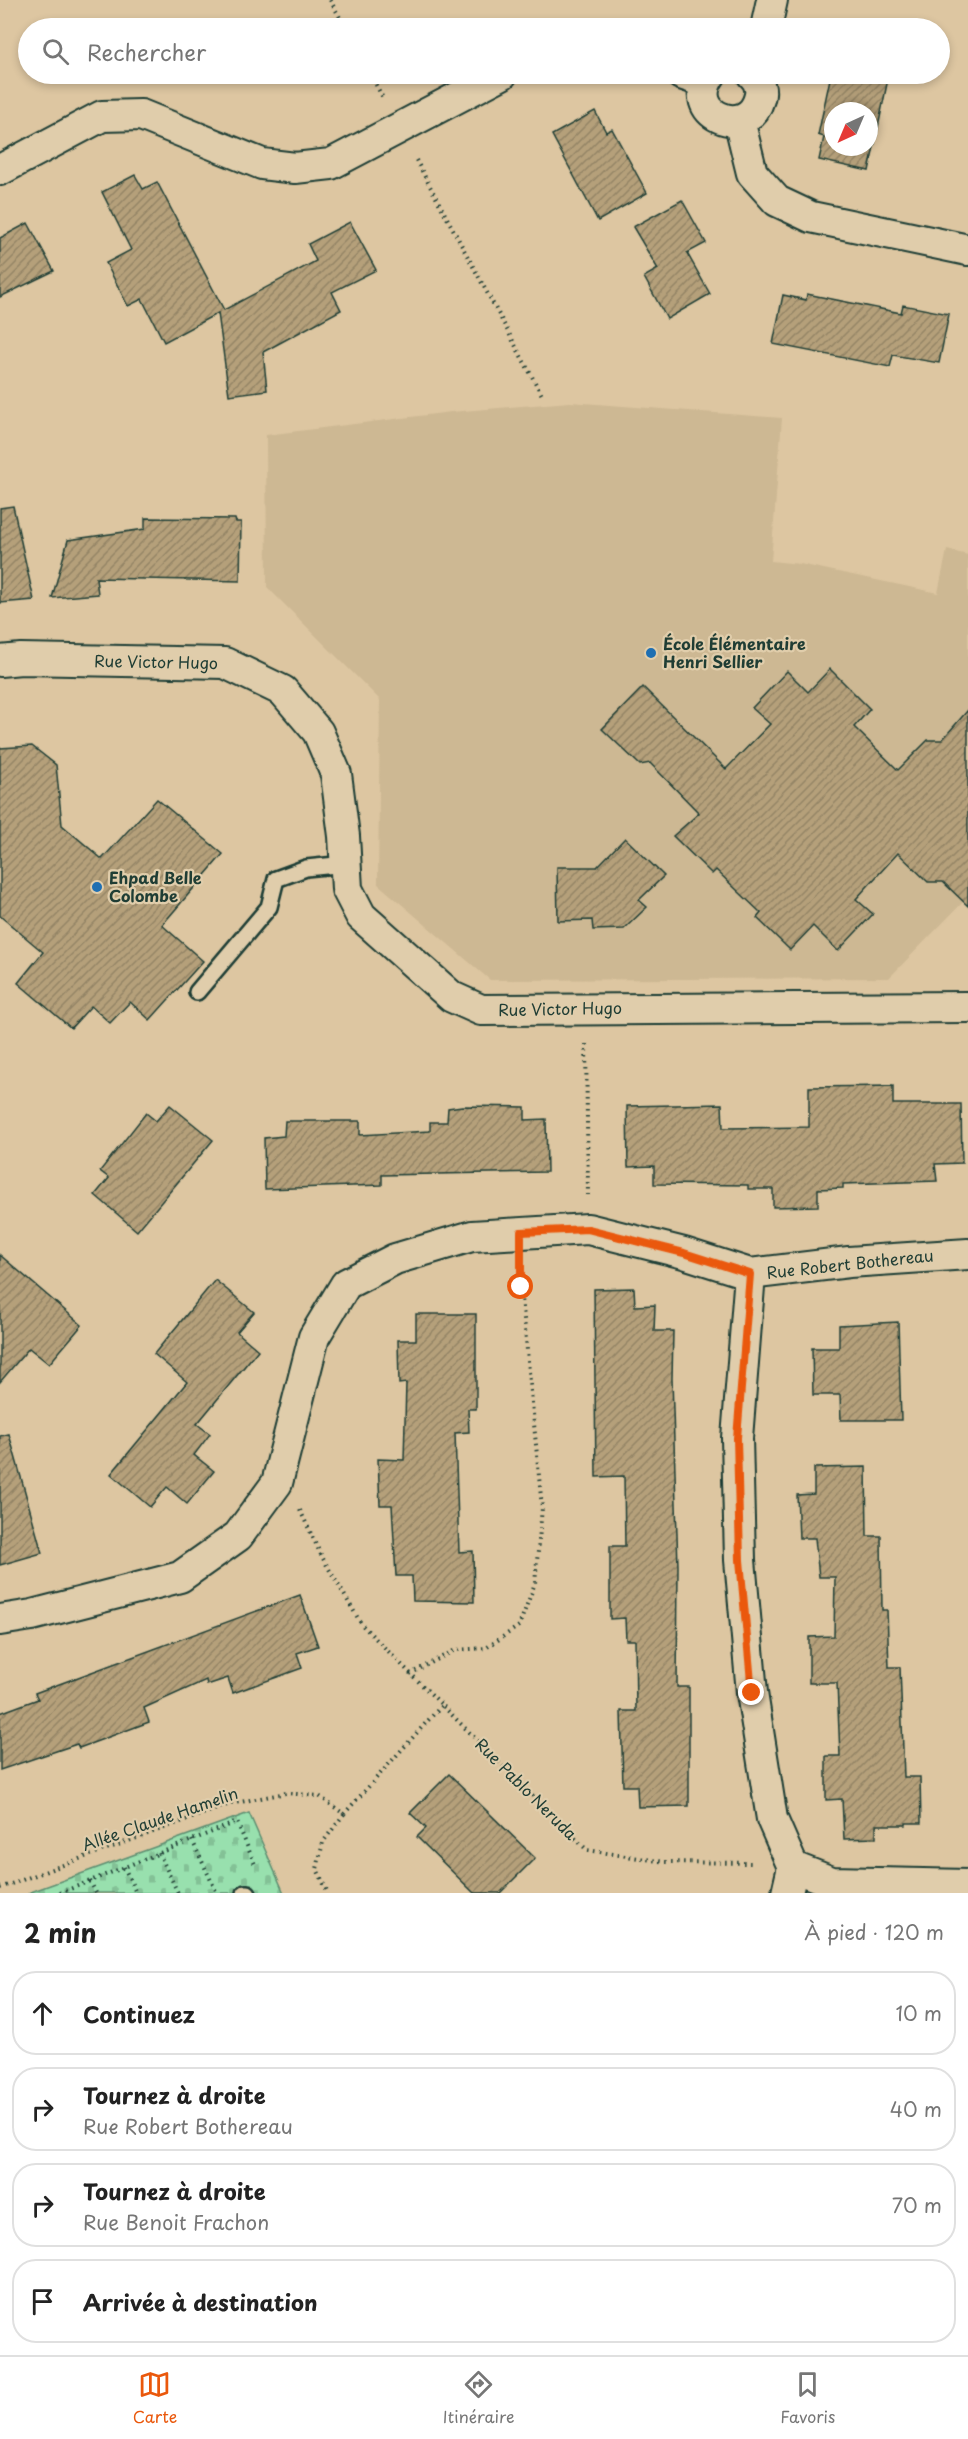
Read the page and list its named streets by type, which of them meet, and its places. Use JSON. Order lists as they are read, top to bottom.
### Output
{
  "streets": {
    "street": ["Rue Victor Hugo", "Rue Robert Bothereau"],
    "path": ["Rue Pablo Neruda", "Allée Claude Hamelin"]
  },
  "crossings": [
    ["Rue Robert Bothereau", "Rue Pablo Neruda"]
  ],
  "places": ["École Élémentaire Henri Sellier", "Ehpad Belle Colombe"],
  "north": "bottom left",
  "page": {
    "search": "Rechercher",
    "heading": ["2 min", "À pied · 120 m"],
    "list": [
      ["Continuez", "10 m"],
      ["Tournez à droite", "Rue Robert Bothereau", "40 m"],
      ["Tournez à droite", "Rue Benoit Frachon", "70 m"],
      "Arrivée à destination"
    ],
    "nav": ["Carte", "Itinéraire", "Favoris"]
  }
}
